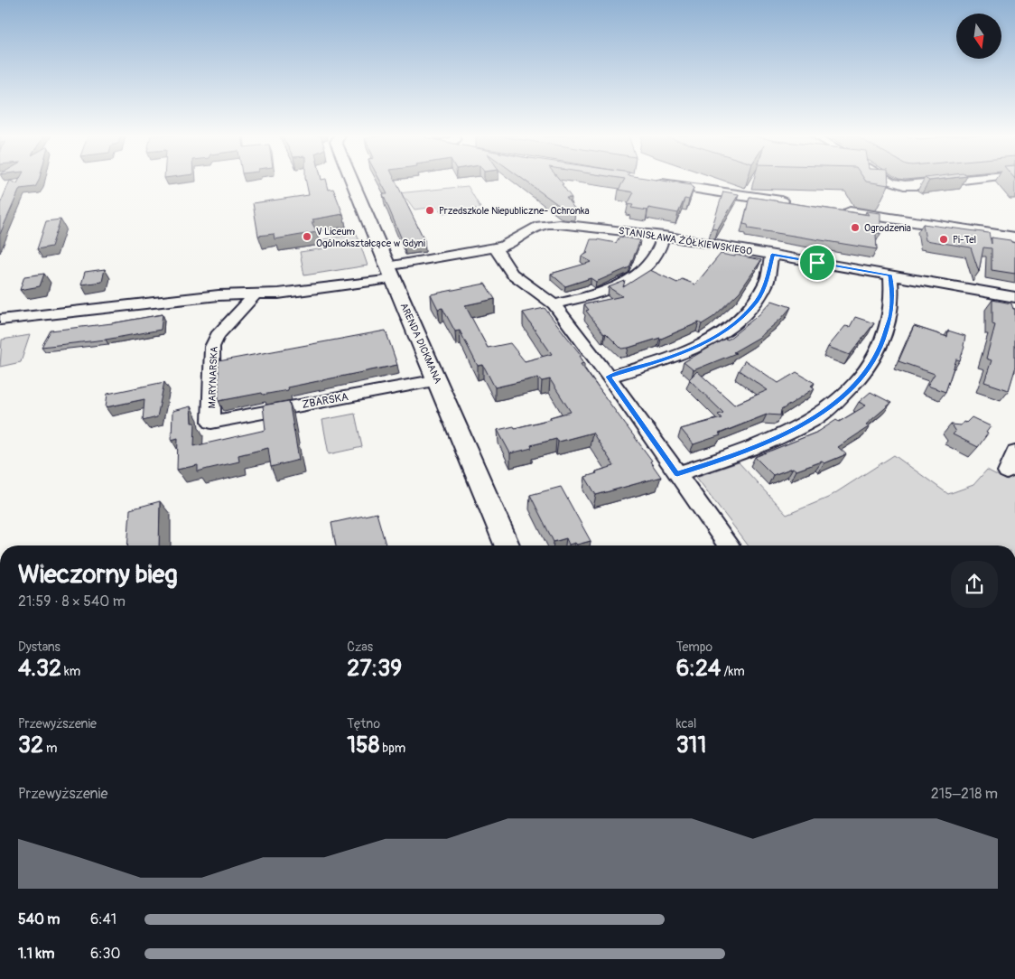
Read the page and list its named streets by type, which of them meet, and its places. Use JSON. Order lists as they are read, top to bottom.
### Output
{
  "streets": {
    "street": [
      "STANISŁAWA ŻÓŁKIEWSKIEGO",
      "ARENDA DICKMANA",
      "MARYNARSKA",
      "ZBARSKA"
    ]
  },
  "crossings": [
    ["STANISŁAWA ŻÓŁKIEWSKIEGO", "ARENDA DICKMANA"],
    ["STANISŁAWA ŻÓŁKIEWSKIEGO", "MARYNARSKA"],
    ["ARENDA DICKMANA", "ZBARSKA"],
    ["MARYNARSKA", "ZBARSKA"]
  ],
  "places": [
    "Przedszkole Niepubliczne- Ochronka",
    "Ogrodzenia",
    "V Liceum Ogólnokształcące w Gdyni",
    "Pi-Tel"
  ],
  "north": "bottom",
  "page": {
    "heading": ["Wieczorny bieg", "21:59 · 8 × 540 m"],
    "stats": [
      ["Dystans", "4.32 km"],
      ["Czas", "27:39"],
      ["Tempo", "6:24 /km"],
      ["Przewyższenie", "32 m"],
      ["Tętno", "158 bpm"],
      ["kcal", "311"]
    ],
    "chart": ["Przewyższenie", "215–218 m"],
    "list": [
      {
        "name": "540 m",
        "note": "6:41"
      },
      {
        "name": "1.1 km",
        "note": "6:30"
      }
    ]
  }
}
